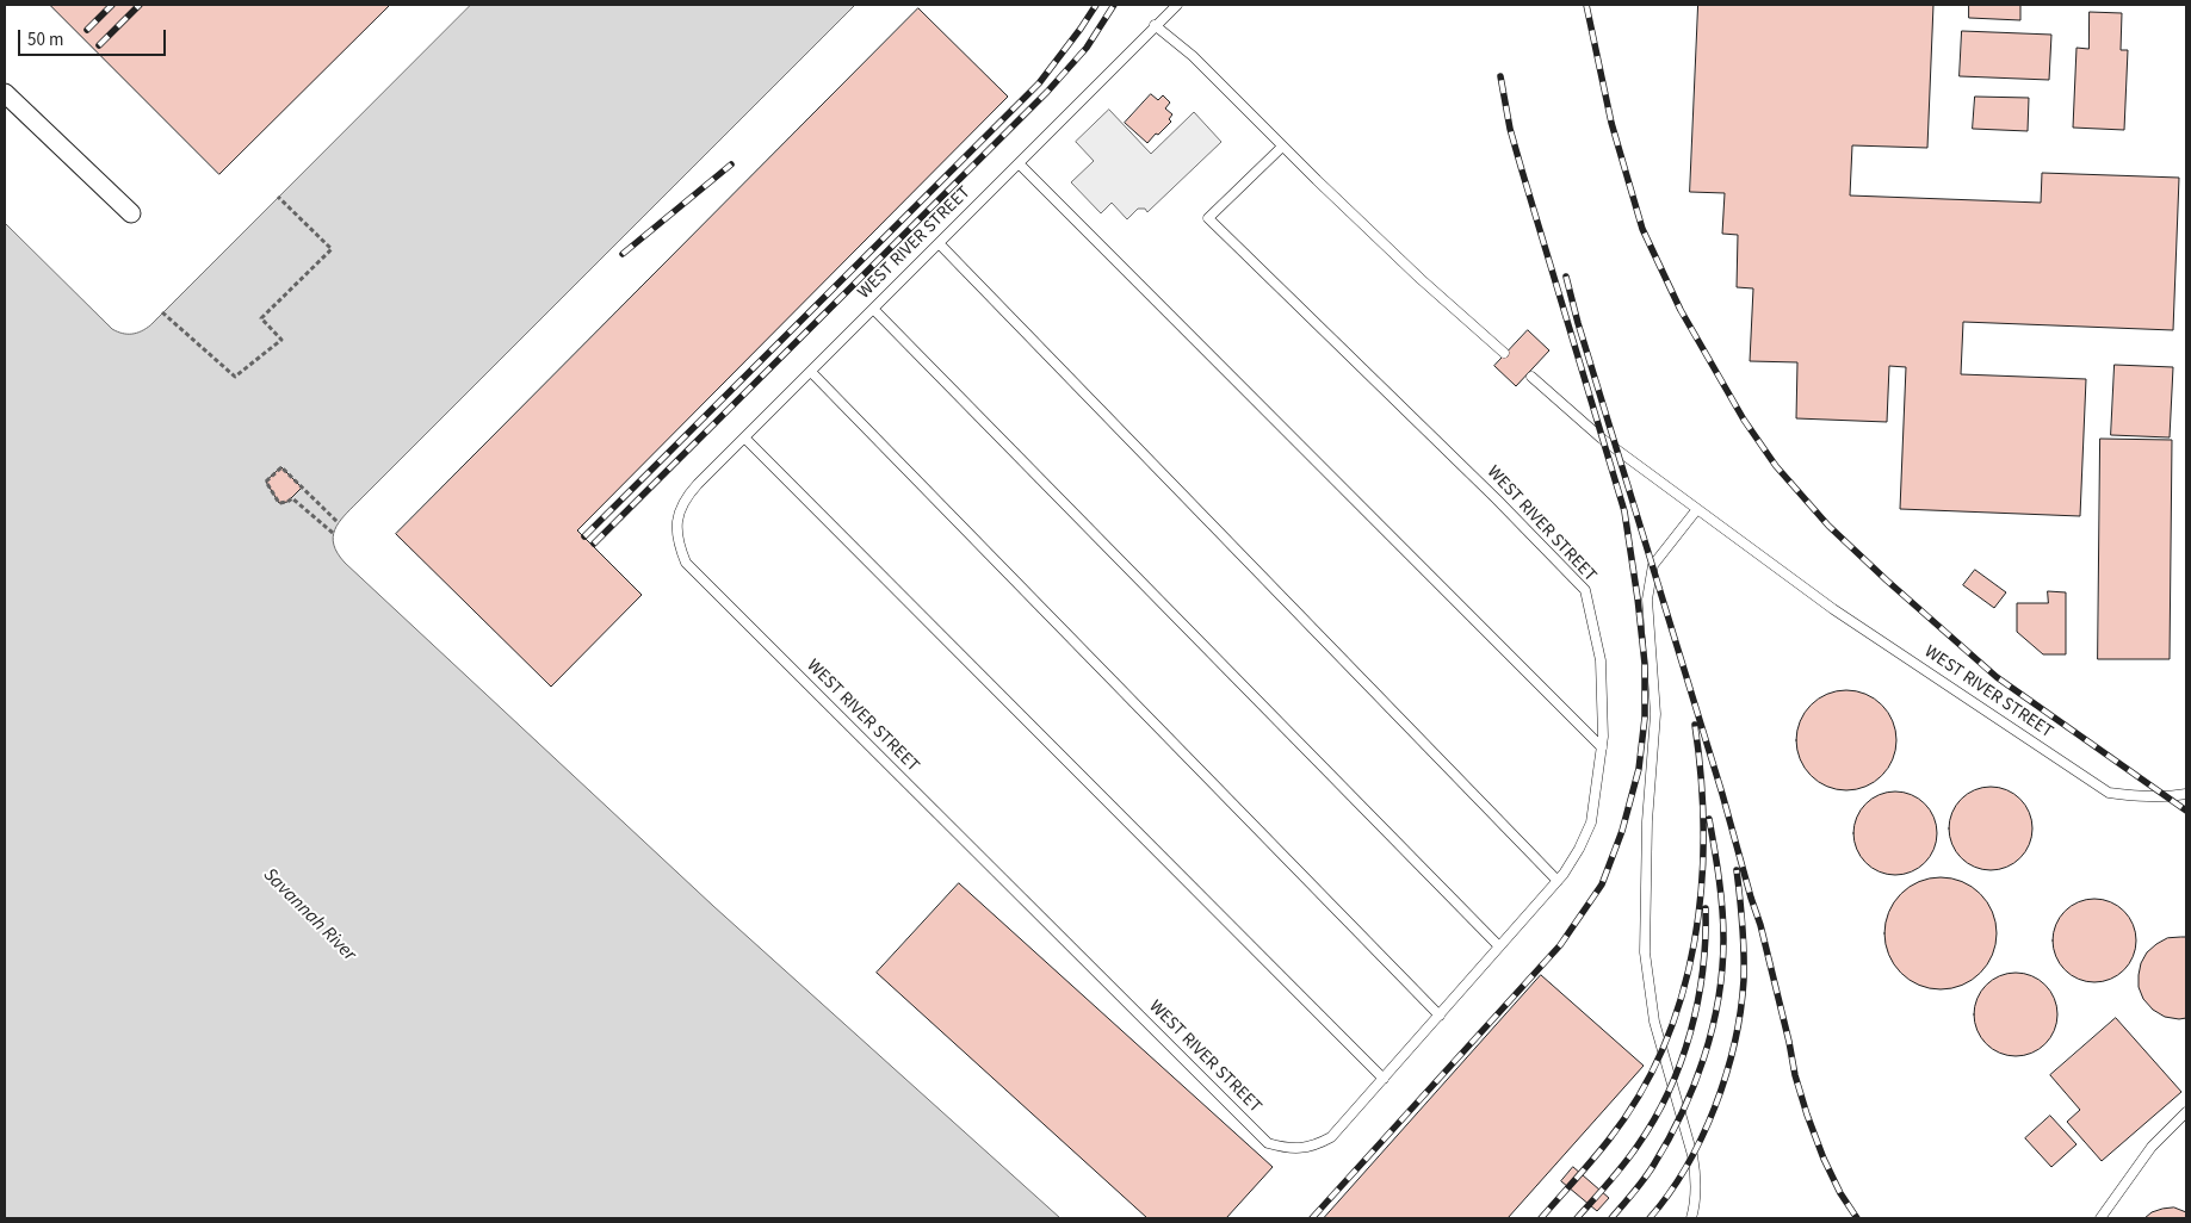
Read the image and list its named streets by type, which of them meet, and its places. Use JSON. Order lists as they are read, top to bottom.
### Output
{
  "streets": {
    "lane": ["WEST RIVER STREET"]
  },
  "water": ["Savannah River"],
  "scale_bar": "50 m"
}
